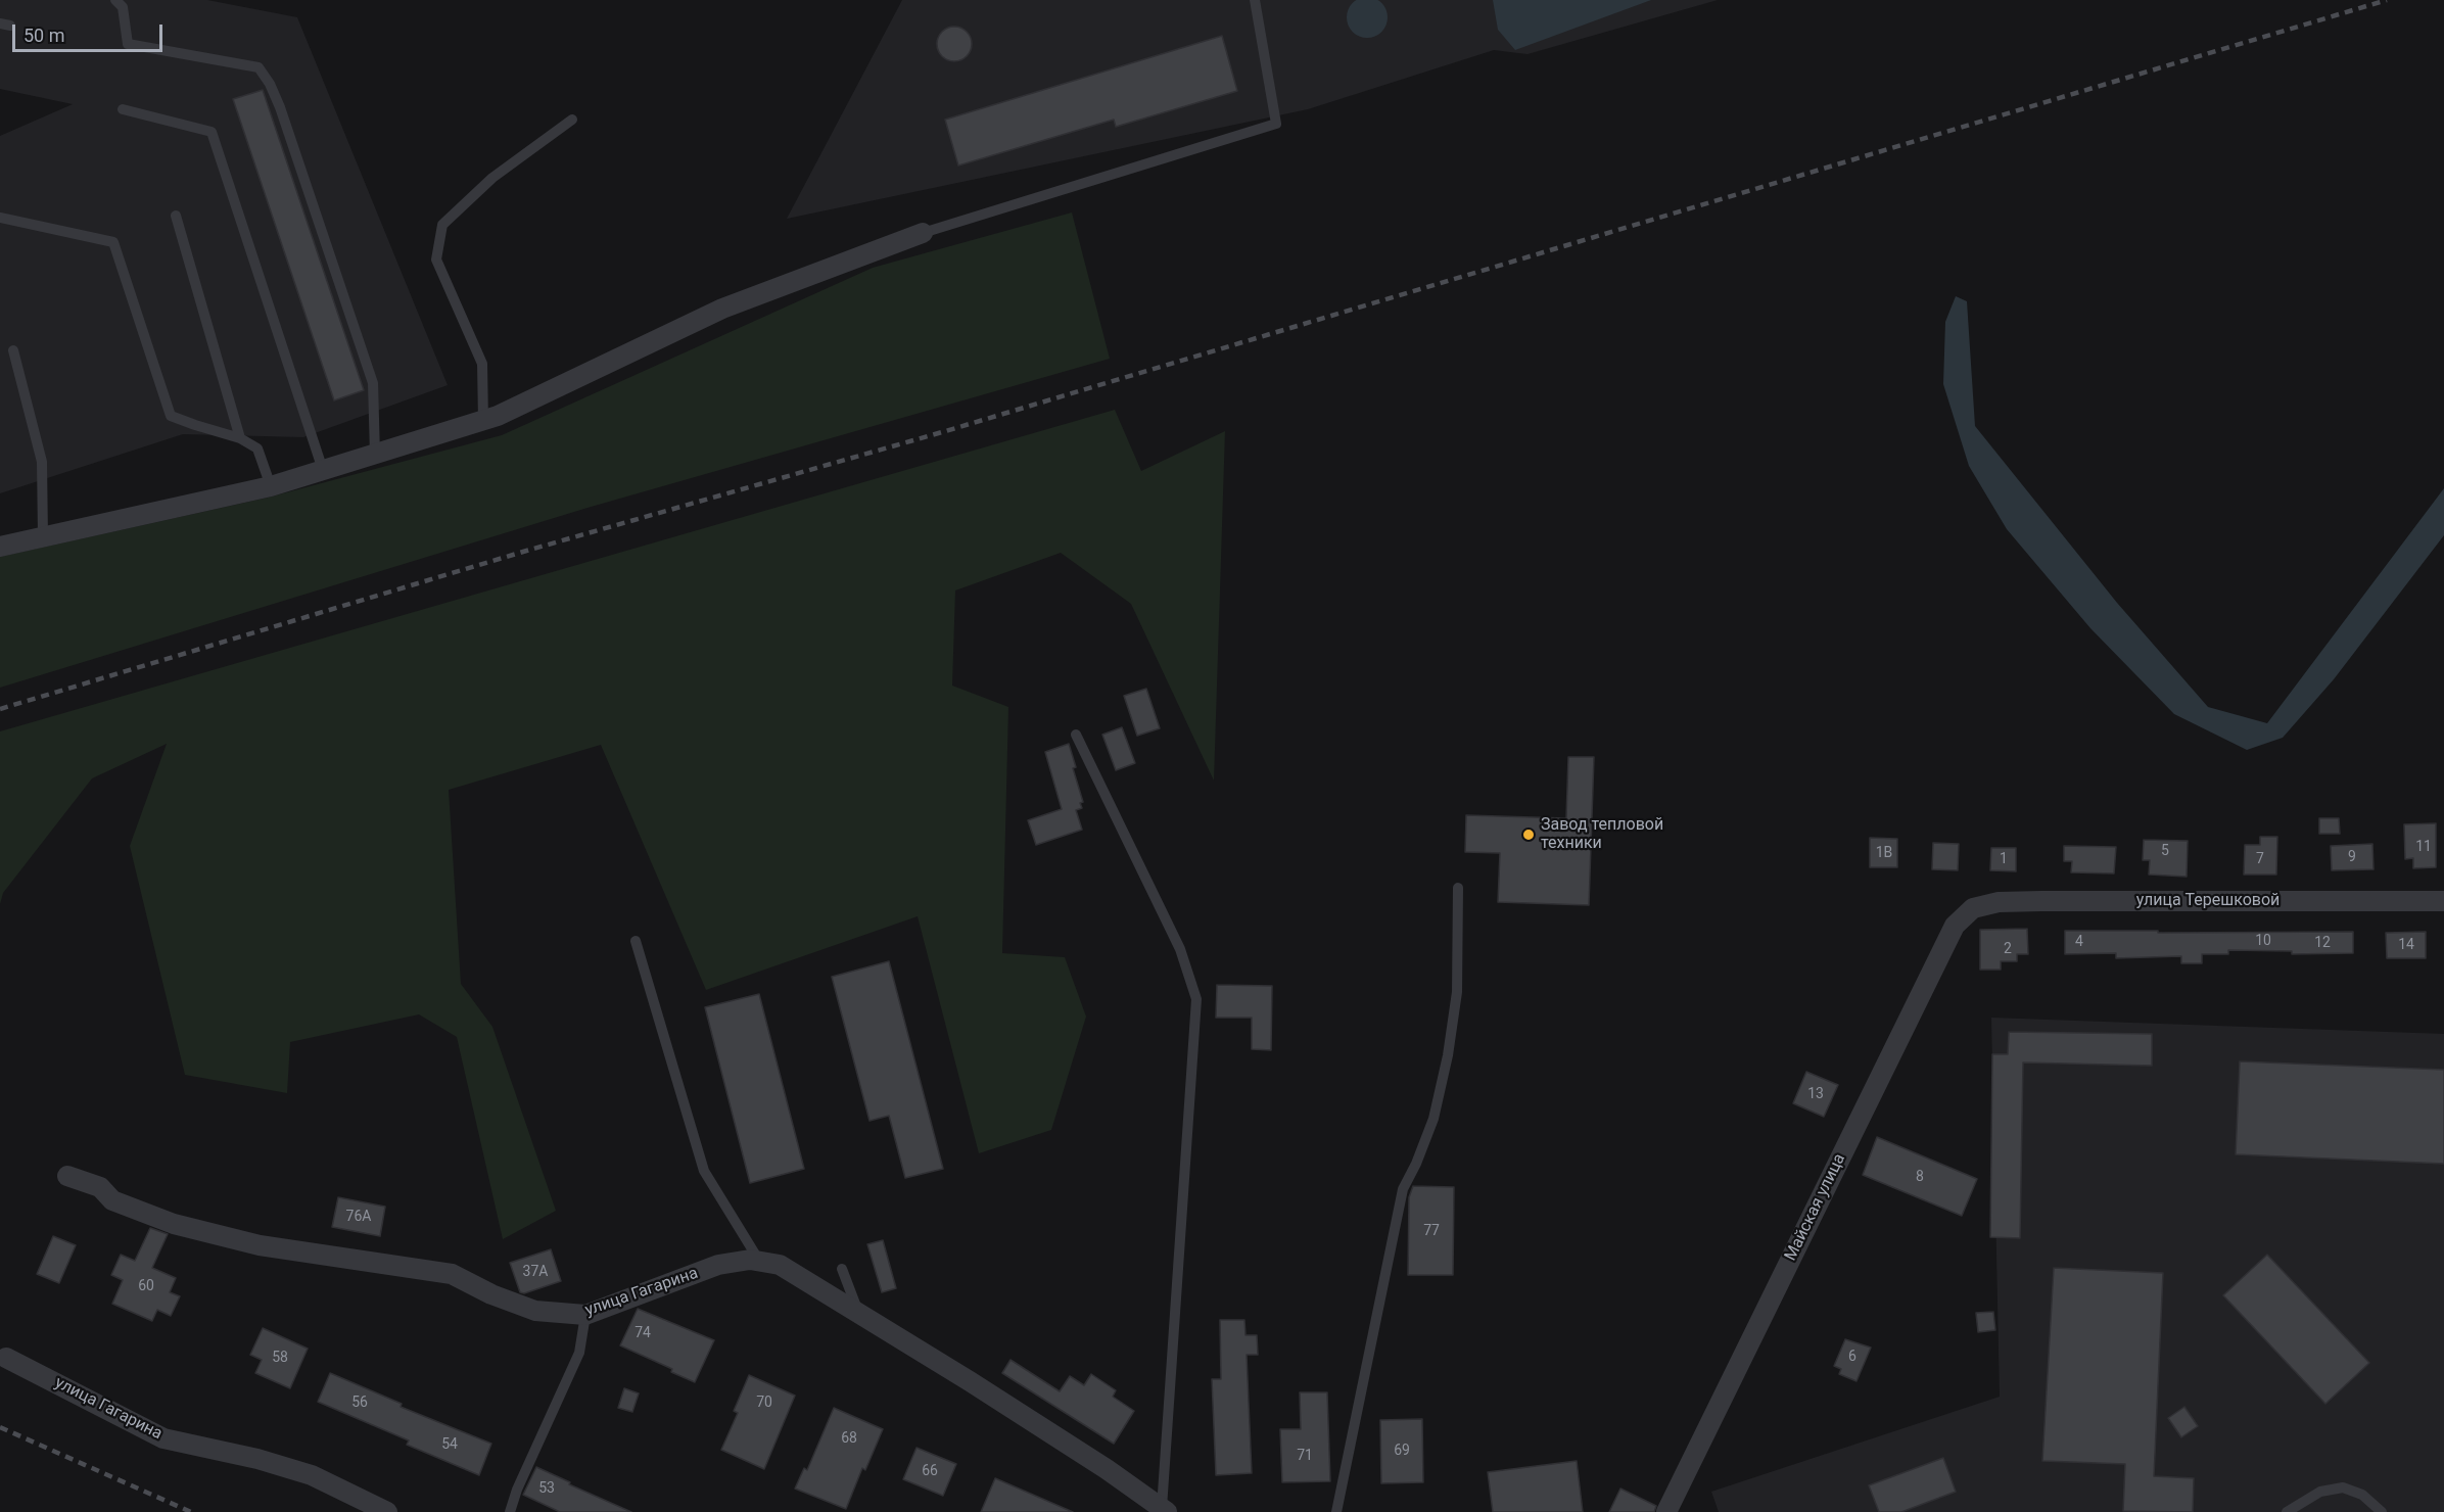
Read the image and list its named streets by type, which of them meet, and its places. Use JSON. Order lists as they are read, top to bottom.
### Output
{
  "streets": {
    "street": ["улица Терешковой", "Майская улица", "улица Гагарина"]
  },
  "crossings": [
    ["улица Терешковой", "Майская улица"]
  ],
  "places": ["Завод тепловой техники"],
  "house_numbers": [
    "11",
    "5",
    "1В",
    "9",
    "1",
    "7",
    "10",
    "4",
    "12",
    "14",
    "2",
    "13",
    "8",
    "76А",
    "77",
    "37А",
    "60",
    "74",
    "6",
    "58",
    "56",
    "70",
    "68",
    "54",
    "69",
    "71",
    "66",
    "53"
  ],
  "scale_bar": "50 m"
}
